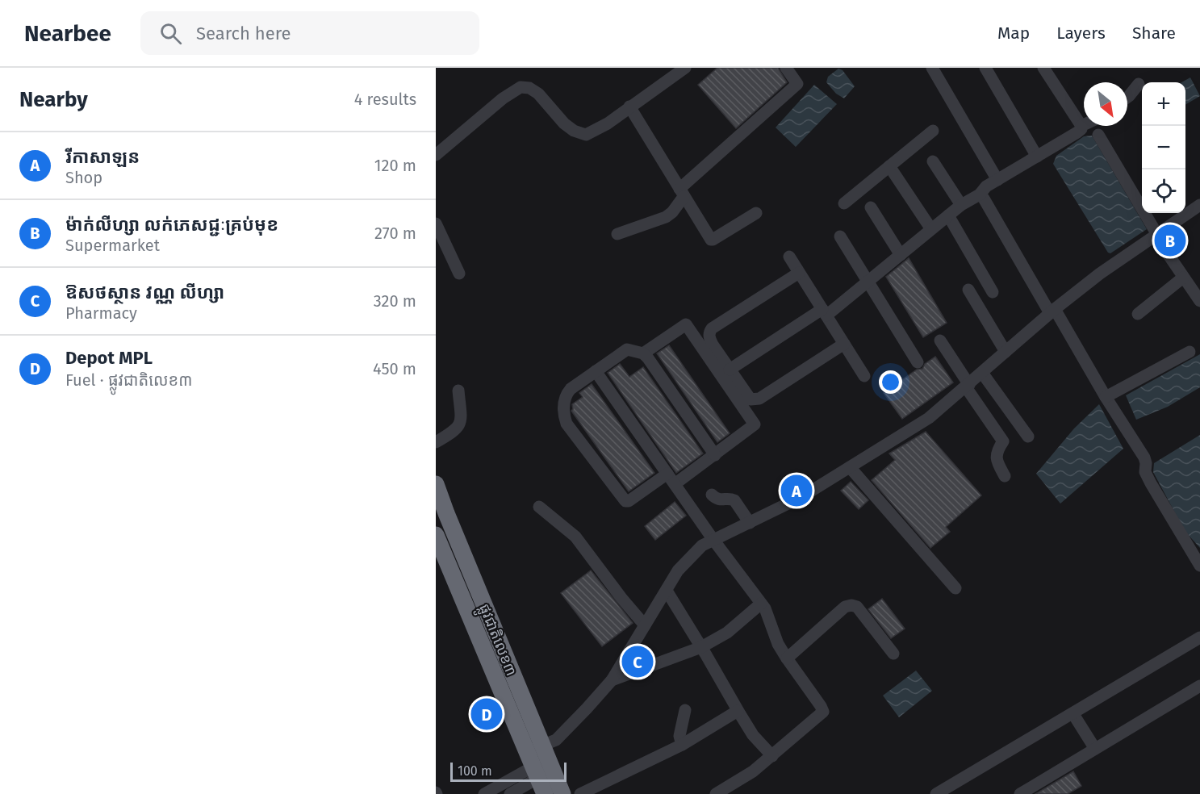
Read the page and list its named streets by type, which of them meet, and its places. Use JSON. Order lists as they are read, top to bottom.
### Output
{
  "streets": {
    "highway": ["ផ្លូវជាតិលេខ៣"]
  },
  "scale_bar": "100 m",
  "north": "bottom right",
  "page": {
    "header": "Nearbee",
    "search": "Search here",
    "nav": ["Map", "Layers", "Share"],
    "heading": ["Nearby", "4 results"],
    "map_buttons": ["+", "−"],
    "list": [
      {
        "mark": "A",
        "name": "រីកាសាឡន",
        "note": "Shop",
        "value": "120 m"
      },
      {
        "mark": "B",
        "name": "ម៉ាក់លីហ្សា លក់ភេសជ្ជៈគ្រប់មុខ",
        "note": "Supermarket",
        "value": "270 m"
      },
      {
        "mark": "C",
        "name": "ឱសថស្ថាន វណ្ណ លីហ្សា",
        "note": "Pharmacy",
        "value": "320 m"
      },
      {
        "mark": "D",
        "name": "Depot MPL",
        "note": "Fuel · ផ្លូវជាតិលេខ៣",
        "value": "450 m"
      }
    ],
    "pins": [
      "B",
      "A",
      "C",
      "D"
    ],
    "scale": "100 m"
  }
}
